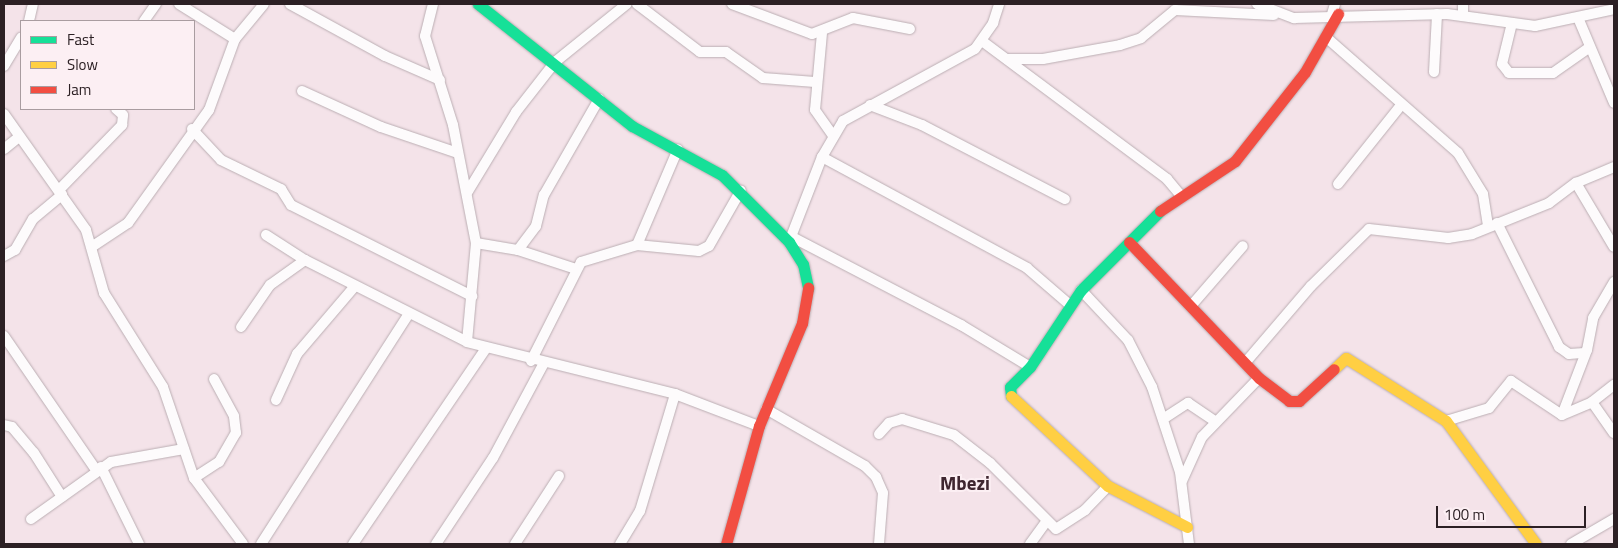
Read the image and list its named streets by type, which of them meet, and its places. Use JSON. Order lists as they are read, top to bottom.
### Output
{
  "districts": ["Mbezi"],
  "legend": ["Fast", "Slow", "Jam"],
  "scale_bar": "100 m"
}
